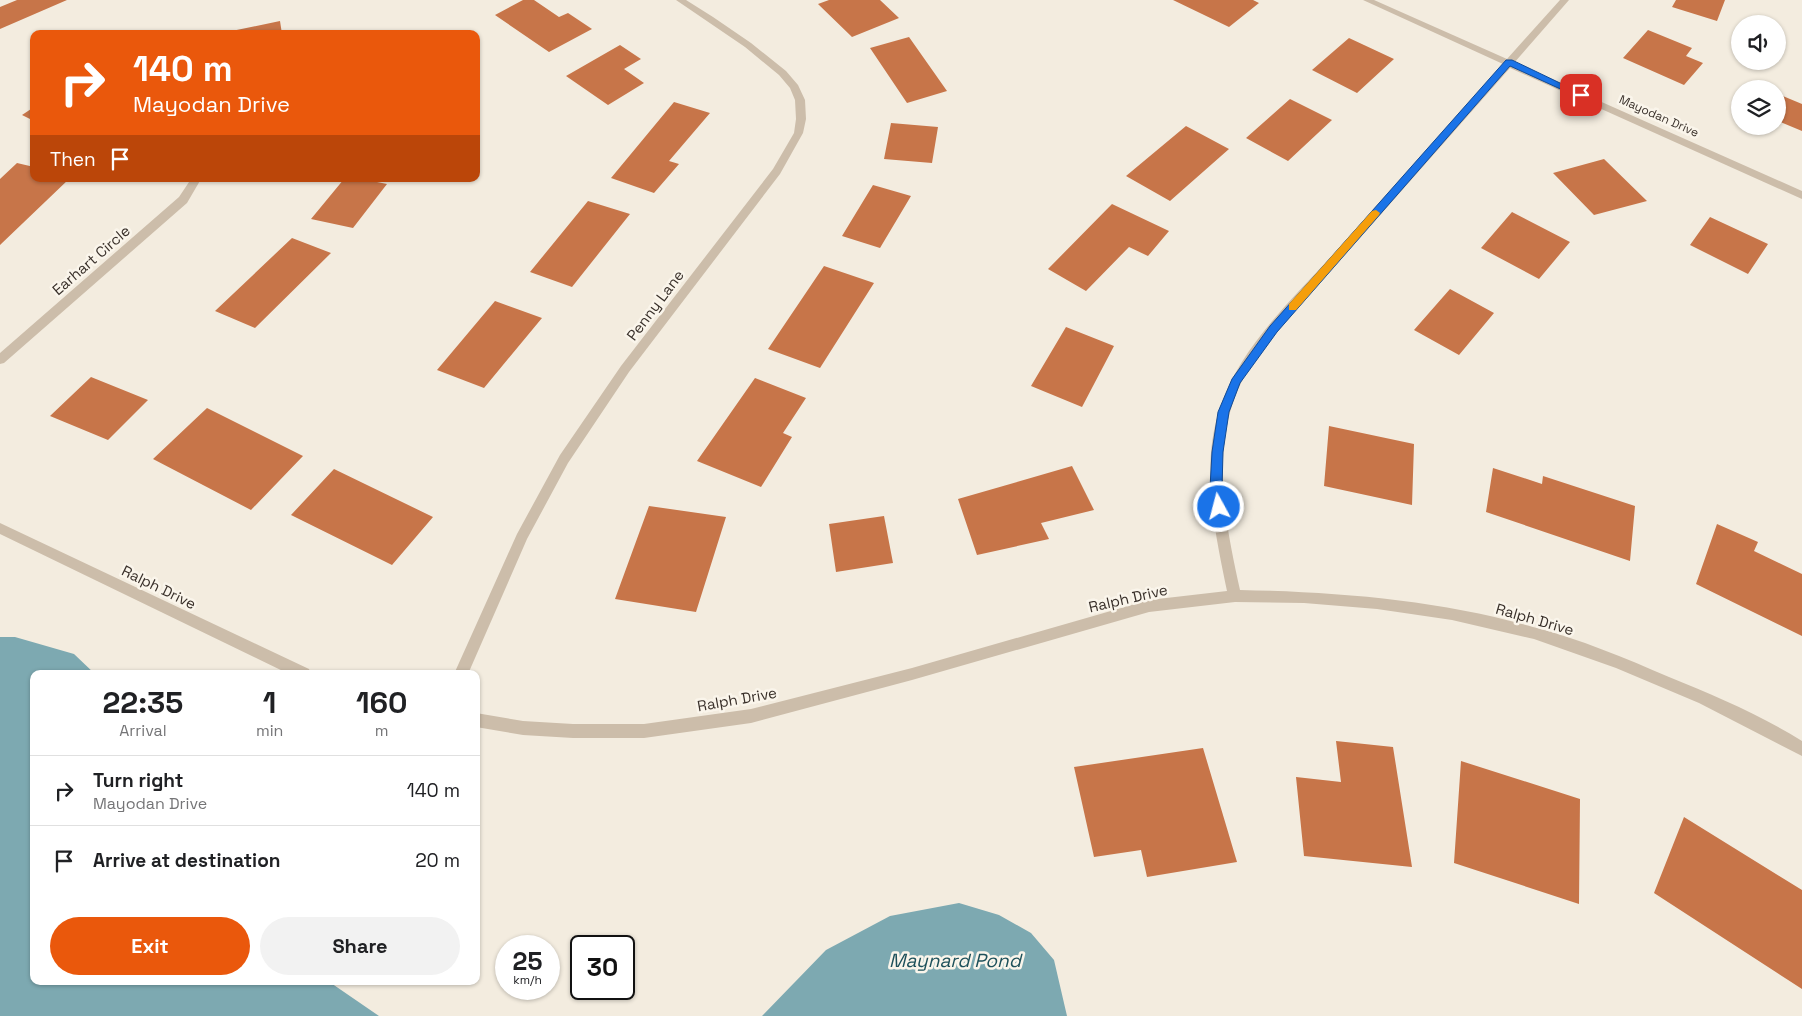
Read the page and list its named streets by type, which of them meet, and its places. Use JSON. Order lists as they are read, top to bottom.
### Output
{
  "streets": {
    "street": [
      "Mayodan Drive",
      "Earhart Circle",
      "Penny Lane",
      "Ralph Drive"
    ]
  },
  "water": ["Maynard Pond"],
  "page": {
    "turn": ["140 m", "Mayodan Drive"],
    "then": "Then",
    "eta": [
      "22:35",
      "Arrival",
      "1",
      "min",
      "160",
      "m"
    ],
    "list": [
      {
        "name": "Turn right",
        "note": "Mayodan Drive",
        "value": "140 m"
      },
      {
        "name": "Arrive at destination",
        "value": "20 m"
      }
    ],
    "buttons": ["Exit", "Share"],
    "speed": "25 km/h",
    "limit": "30"
  }
}
